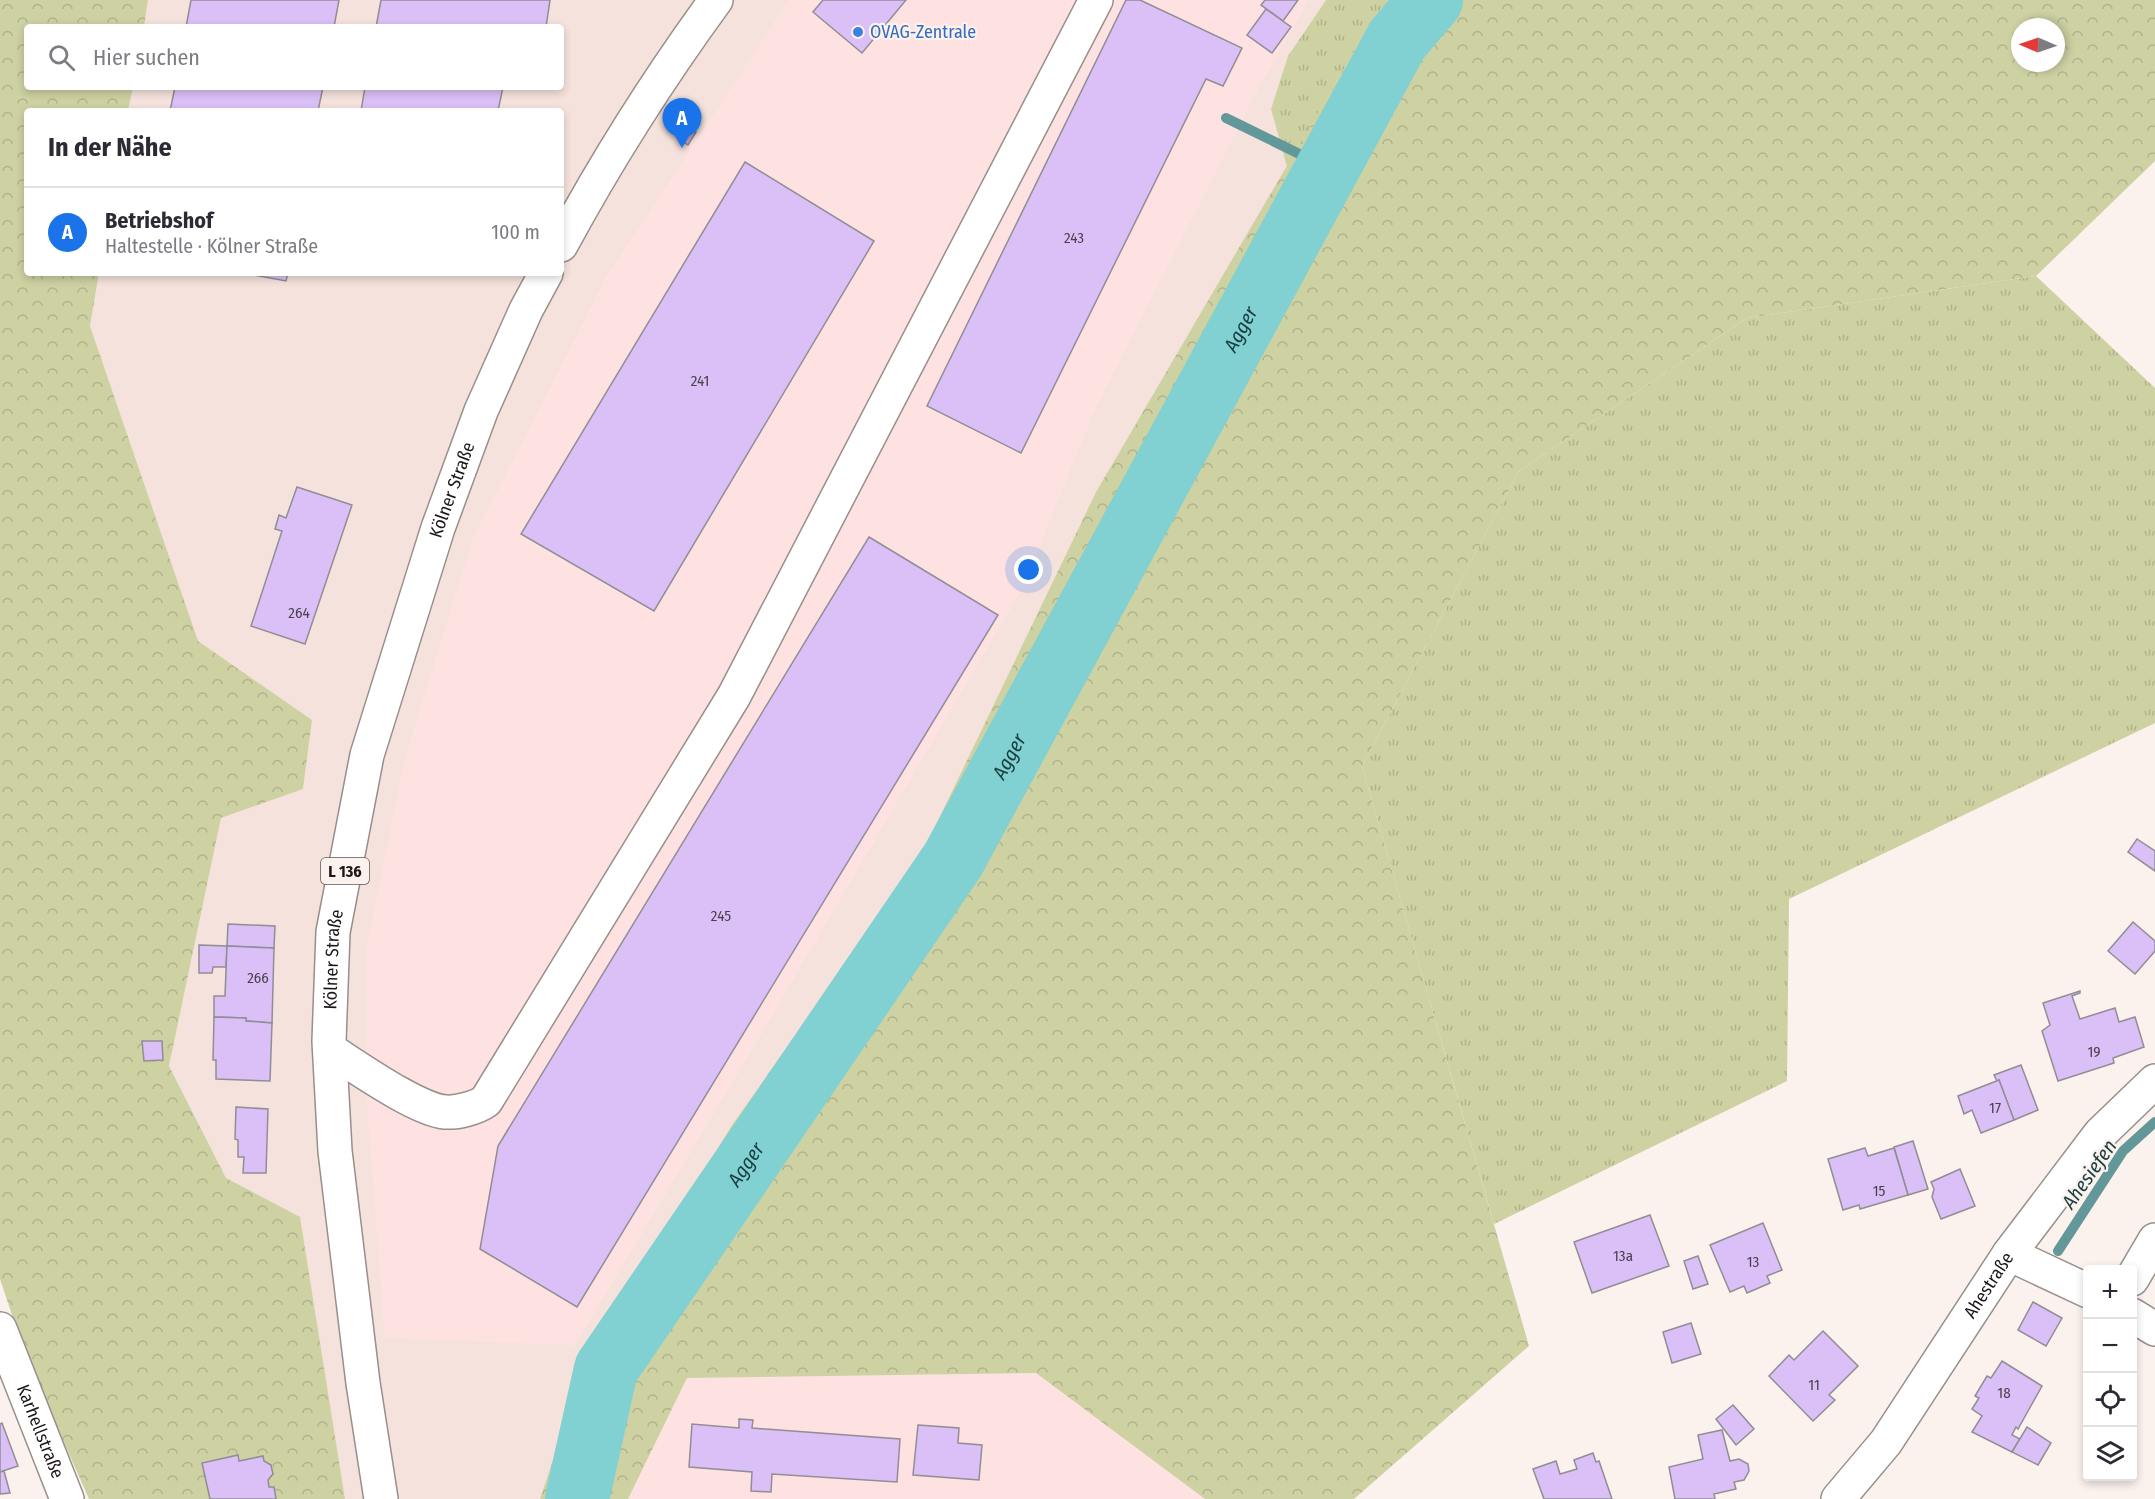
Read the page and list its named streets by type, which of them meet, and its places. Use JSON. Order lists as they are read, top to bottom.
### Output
{
  "streets": {
    "main road": [
      "Kölner Straße",
      "L 136",
      "Ahestraße",
      "Karhellstraße"
    ]
  },
  "water": ["Agger", "Ahesiefen"],
  "places": ["OVAG-Zentrale"],
  "house_numbers": [
    "243",
    "241",
    "264",
    "245",
    "266",
    "19",
    "17",
    "15",
    "13a",
    "13",
    "11",
    "18"
  ],
  "north": "left",
  "page": {
    "search": "Hier suchen",
    "pins": "A",
    "heading": "In der Nähe",
    "list": [
      {
        "mark": "A",
        "name": "Betriebshof",
        "note": "Haltestelle · Kölner Straße",
        "value": "100 m"
      }
    ],
    "map_buttons": ["+", "−"]
  }
}
